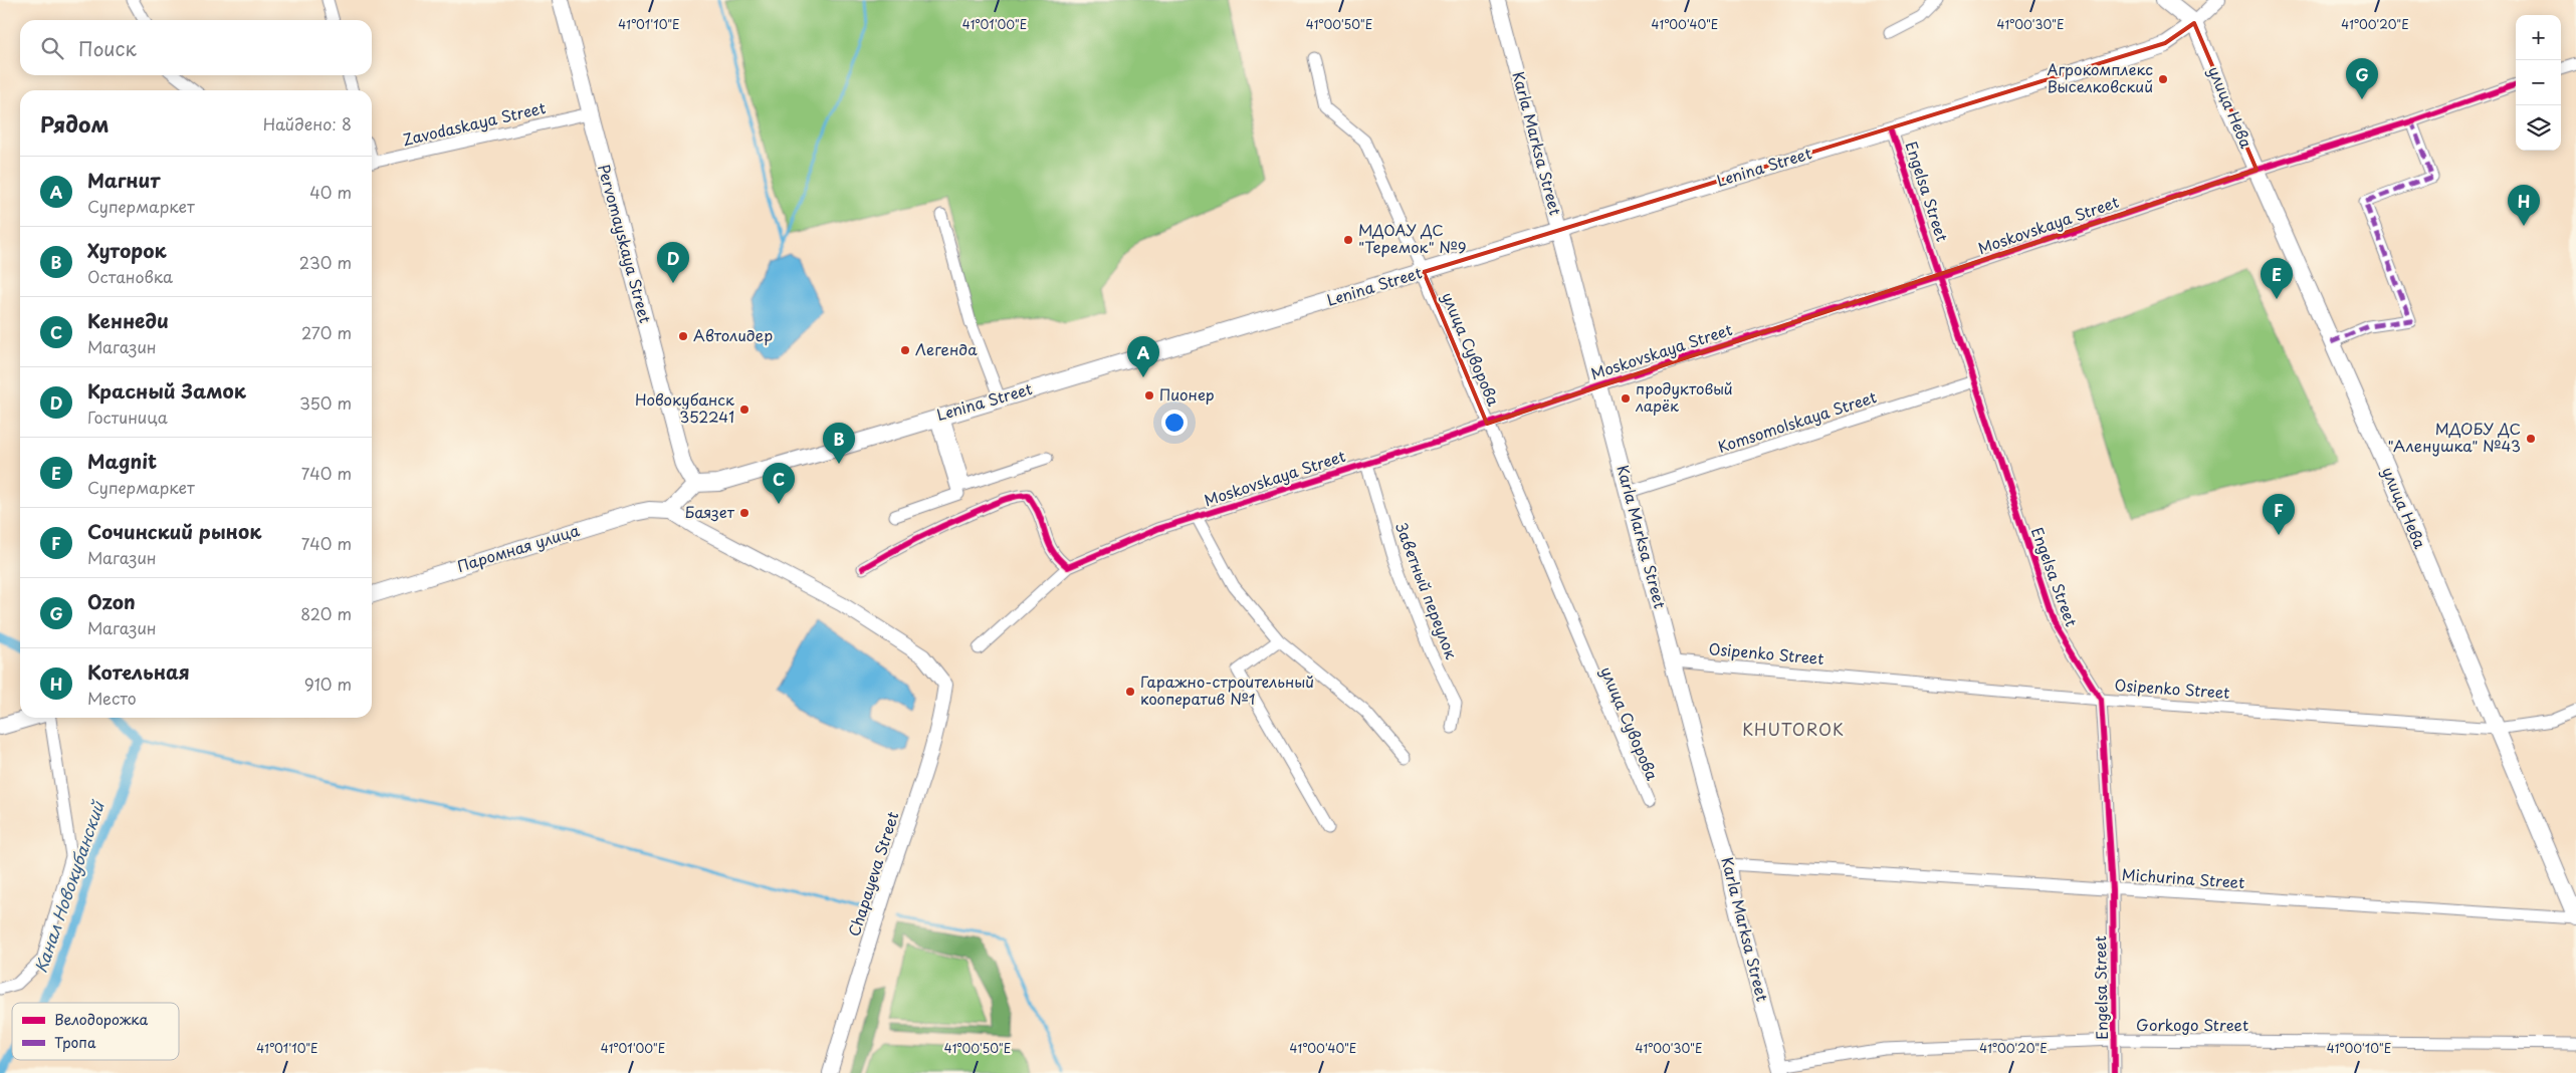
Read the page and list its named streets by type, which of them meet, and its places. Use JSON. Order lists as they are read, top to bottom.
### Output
{
  "streets": {
    "main road": [
      "улица Нева",
      "Karla Marksa Street",
      "Lenina Street",
      "Pervomayskaya Street",
      "Паромная улица"
    ],
    "street": [
      "Zavodaskaya Street",
      "Engelsa Street",
      "Moskovskaya Street",
      "улица Суворова",
      "Komsomolskaya Street",
      "Заветный переулок",
      "Osipenko Street",
      "Chapayeva Street",
      "Michurina Street",
      "Gorkogo Street"
    ]
  },
  "crossings": [
    ["улица Нева", "Lenina Street"],
    ["улица Нева", "Moskovskaya Street"],
    ["улица Нева", "Osipenko Street"],
    ["улица Нева", "Michurina Street"],
    ["Zavodaskaya Street", "Pervomayskaya Street"],
    ["Karla Marksa Street", "Lenina Street"],
    ["Karla Marksa Street", "Moskovskaya Street"],
    ["Karla Marksa Street", "Komsomolskaya Street"],
    ["Karla Marksa Street", "Osipenko Street"],
    ["Karla Marksa Street", "Michurina Street"],
    ["Karla Marksa Street", "Gorkogo Street"],
    ["Lenina Street", "Engelsa Street"],
    ["Lenina Street", "Pervomayskaya Street"],
    ["Lenina Street", "улица Суворова"],
    ["Engelsa Street", "Moskovskaya Street"],
    ["Engelsa Street", "Komsomolskaya Street"],
    ["Engelsa Street", "Osipenko Street"],
    ["Engelsa Street", "Michurina Street"],
    ["Engelsa Street", "Gorkogo Street"],
    ["Moskovskaya Street", "улица Суворова"],
    ["Moskovskaya Street", "Заветный переулок"],
    ["Паромная улица", "Chapayeva Street"]
  ],
  "districts": ["KHUTOROK"],
  "water": ["Канал Новокубанский"],
  "places": [
    "Агрокомплекс Выселковский",
    "МДОАУ ДС \"Теремок\" №9",
    "Автолидер",
    "Легенда",
    "Пионер",
    "продуктовый ларёк",
    "Новокубанск 352241",
    "МДОБУ ДС \"Аленушка\" №43",
    "Баязет",
    "Гаражно-строительный кооператив №1"
  ],
  "legend": ["Велодорожка", "Тропа"],
  "page": {
    "map_buttons": ["+", "−"],
    "search": "Поиск",
    "pins": [
      "G",
      "H",
      "D",
      "E",
      "A",
      "B",
      "C",
      "F"
    ],
    "heading": ["Рядом", "Найдено: 8"],
    "list": [
      {
        "mark": "A",
        "name": "Магнит",
        "note": "Супермаркет",
        "value": "40 m"
      },
      {
        "mark": "B",
        "name": "Хуторок",
        "note": "Остановка",
        "value": "230 m"
      },
      {
        "mark": "C",
        "name": "Кеннеди",
        "note": "Магазин",
        "value": "270 m"
      },
      {
        "mark": "D",
        "name": "Красный Замок",
        "note": "Гостиница",
        "value": "350 m"
      },
      {
        "mark": "E",
        "name": "Magnit",
        "note": "Супермаркет",
        "value": "740 m"
      },
      {
        "mark": "F",
        "name": "Сочинский рынок",
        "note": "Магазин",
        "value": "740 m"
      },
      {
        "mark": "G",
        "name": "Ozon",
        "note": "Магазин",
        "value": "820 m"
      },
      {
        "mark": "H",
        "name": "Котельная",
        "note": "Место",
        "value": "910 m"
      }
    ]
  },
  "coordinates": [
    "41°01'10\"E",
    "41°01'00\"E",
    "41°00'50\"E",
    "41°00'40\"E",
    "41°00'30\"E",
    "41°00'20\"E",
    "41°00'10\"E"
  ]
}
